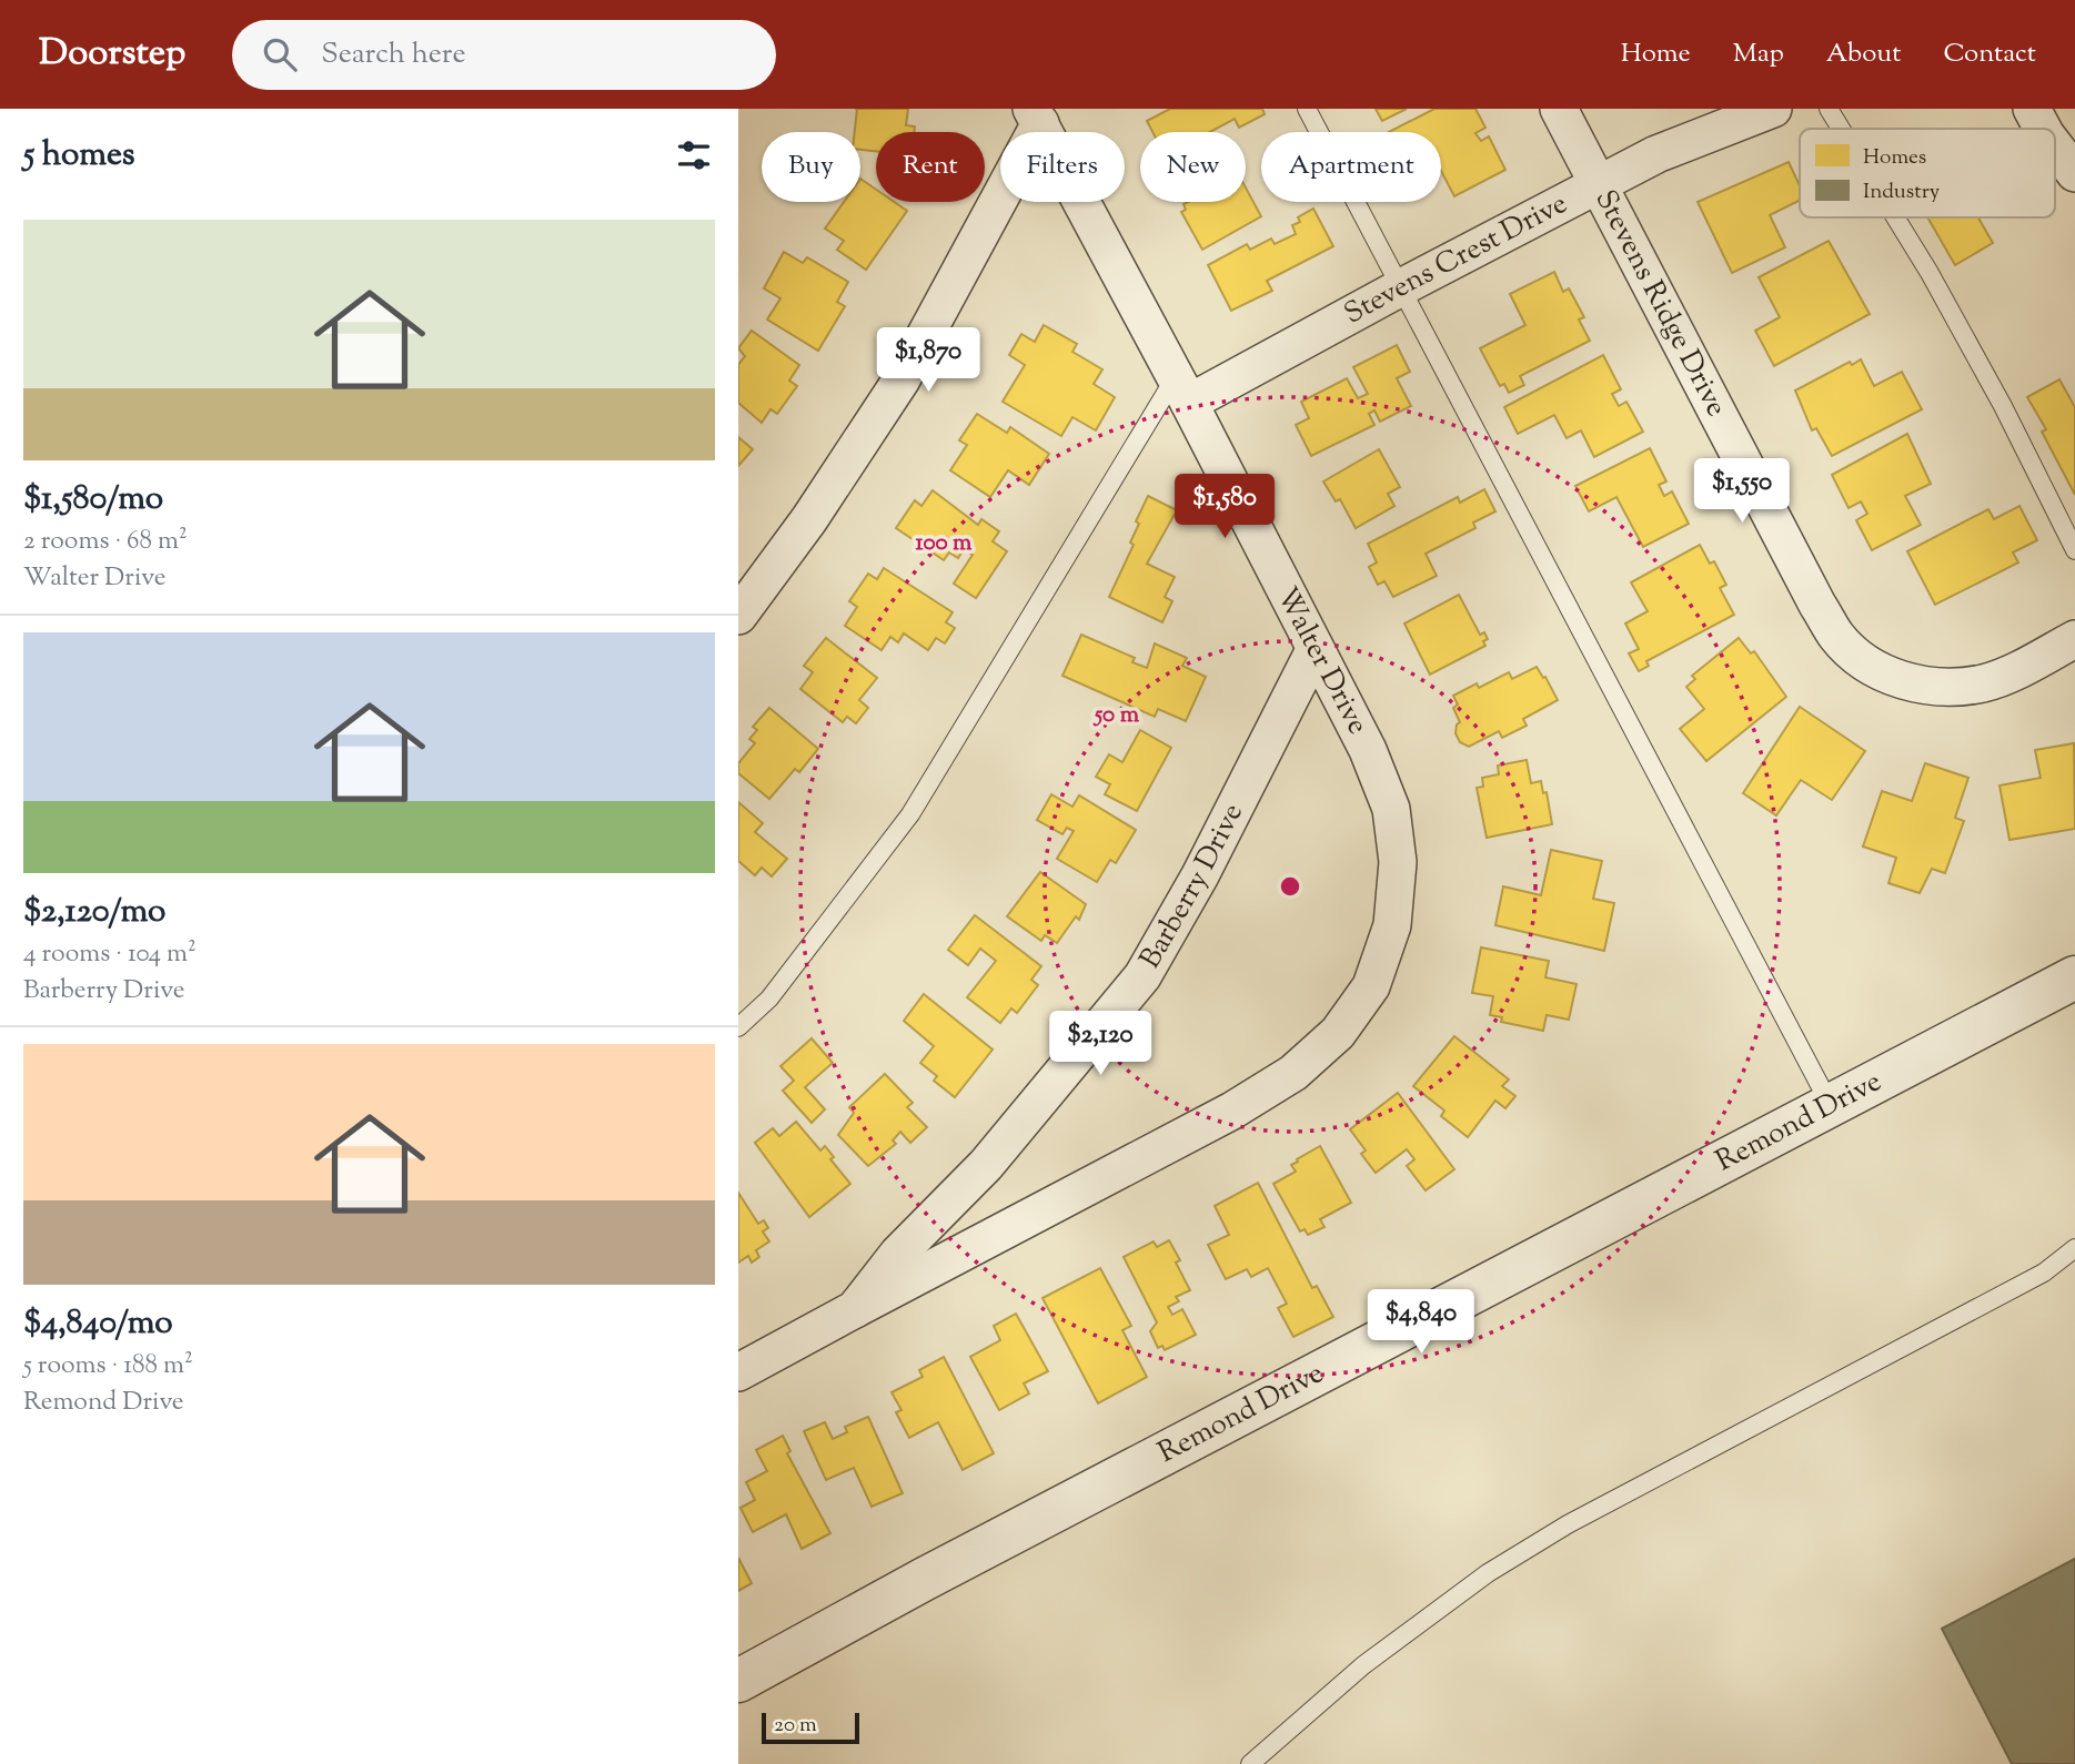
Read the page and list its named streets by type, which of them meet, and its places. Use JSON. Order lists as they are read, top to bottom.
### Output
{
  "streets": {
    "street": [
      "Stevens Crest Drive",
      "Stevens Ridge Drive",
      "Walter Drive",
      "Barberry Drive",
      "Remond Drive"
    ]
  },
  "crossings": [
    ["Stevens Crest Drive", "Stevens Ridge Drive"],
    ["Stevens Crest Drive", "Walter Drive"],
    ["Walter Drive", "Barberry Drive"]
  ],
  "legend": ["Homes", "Industry"],
  "scale_bar": "20 m",
  "page": {
    "header": "Doorstep",
    "search": "Search here",
    "nav": [
      "Home",
      "Map",
      "About",
      "Contact"
    ],
    "heading": "5 homes",
    "chip": [
      "Buy",
      "Rent",
      "Filters",
      "New",
      "Apartment"
    ],
    "list": [
      {
        "name": "$1,580/mo",
        "note": "2 rooms · 68 m² · Walter Drive"
      },
      {
        "name": "$2,120/mo",
        "note": "4 rooms · 104 m² · Barberry Drive"
      },
      {
        "name": "$4,840/mo",
        "note": "5 rooms · 188 m² · Remond Drive"
      }
    ],
    "price": [
      "$1,870",
      "$1,550",
      "$1,580",
      "$2,120",
      "$4,840"
    ],
    "scale": "20 m"
  },
  "rings": ["100 m", "50 m"]
}
